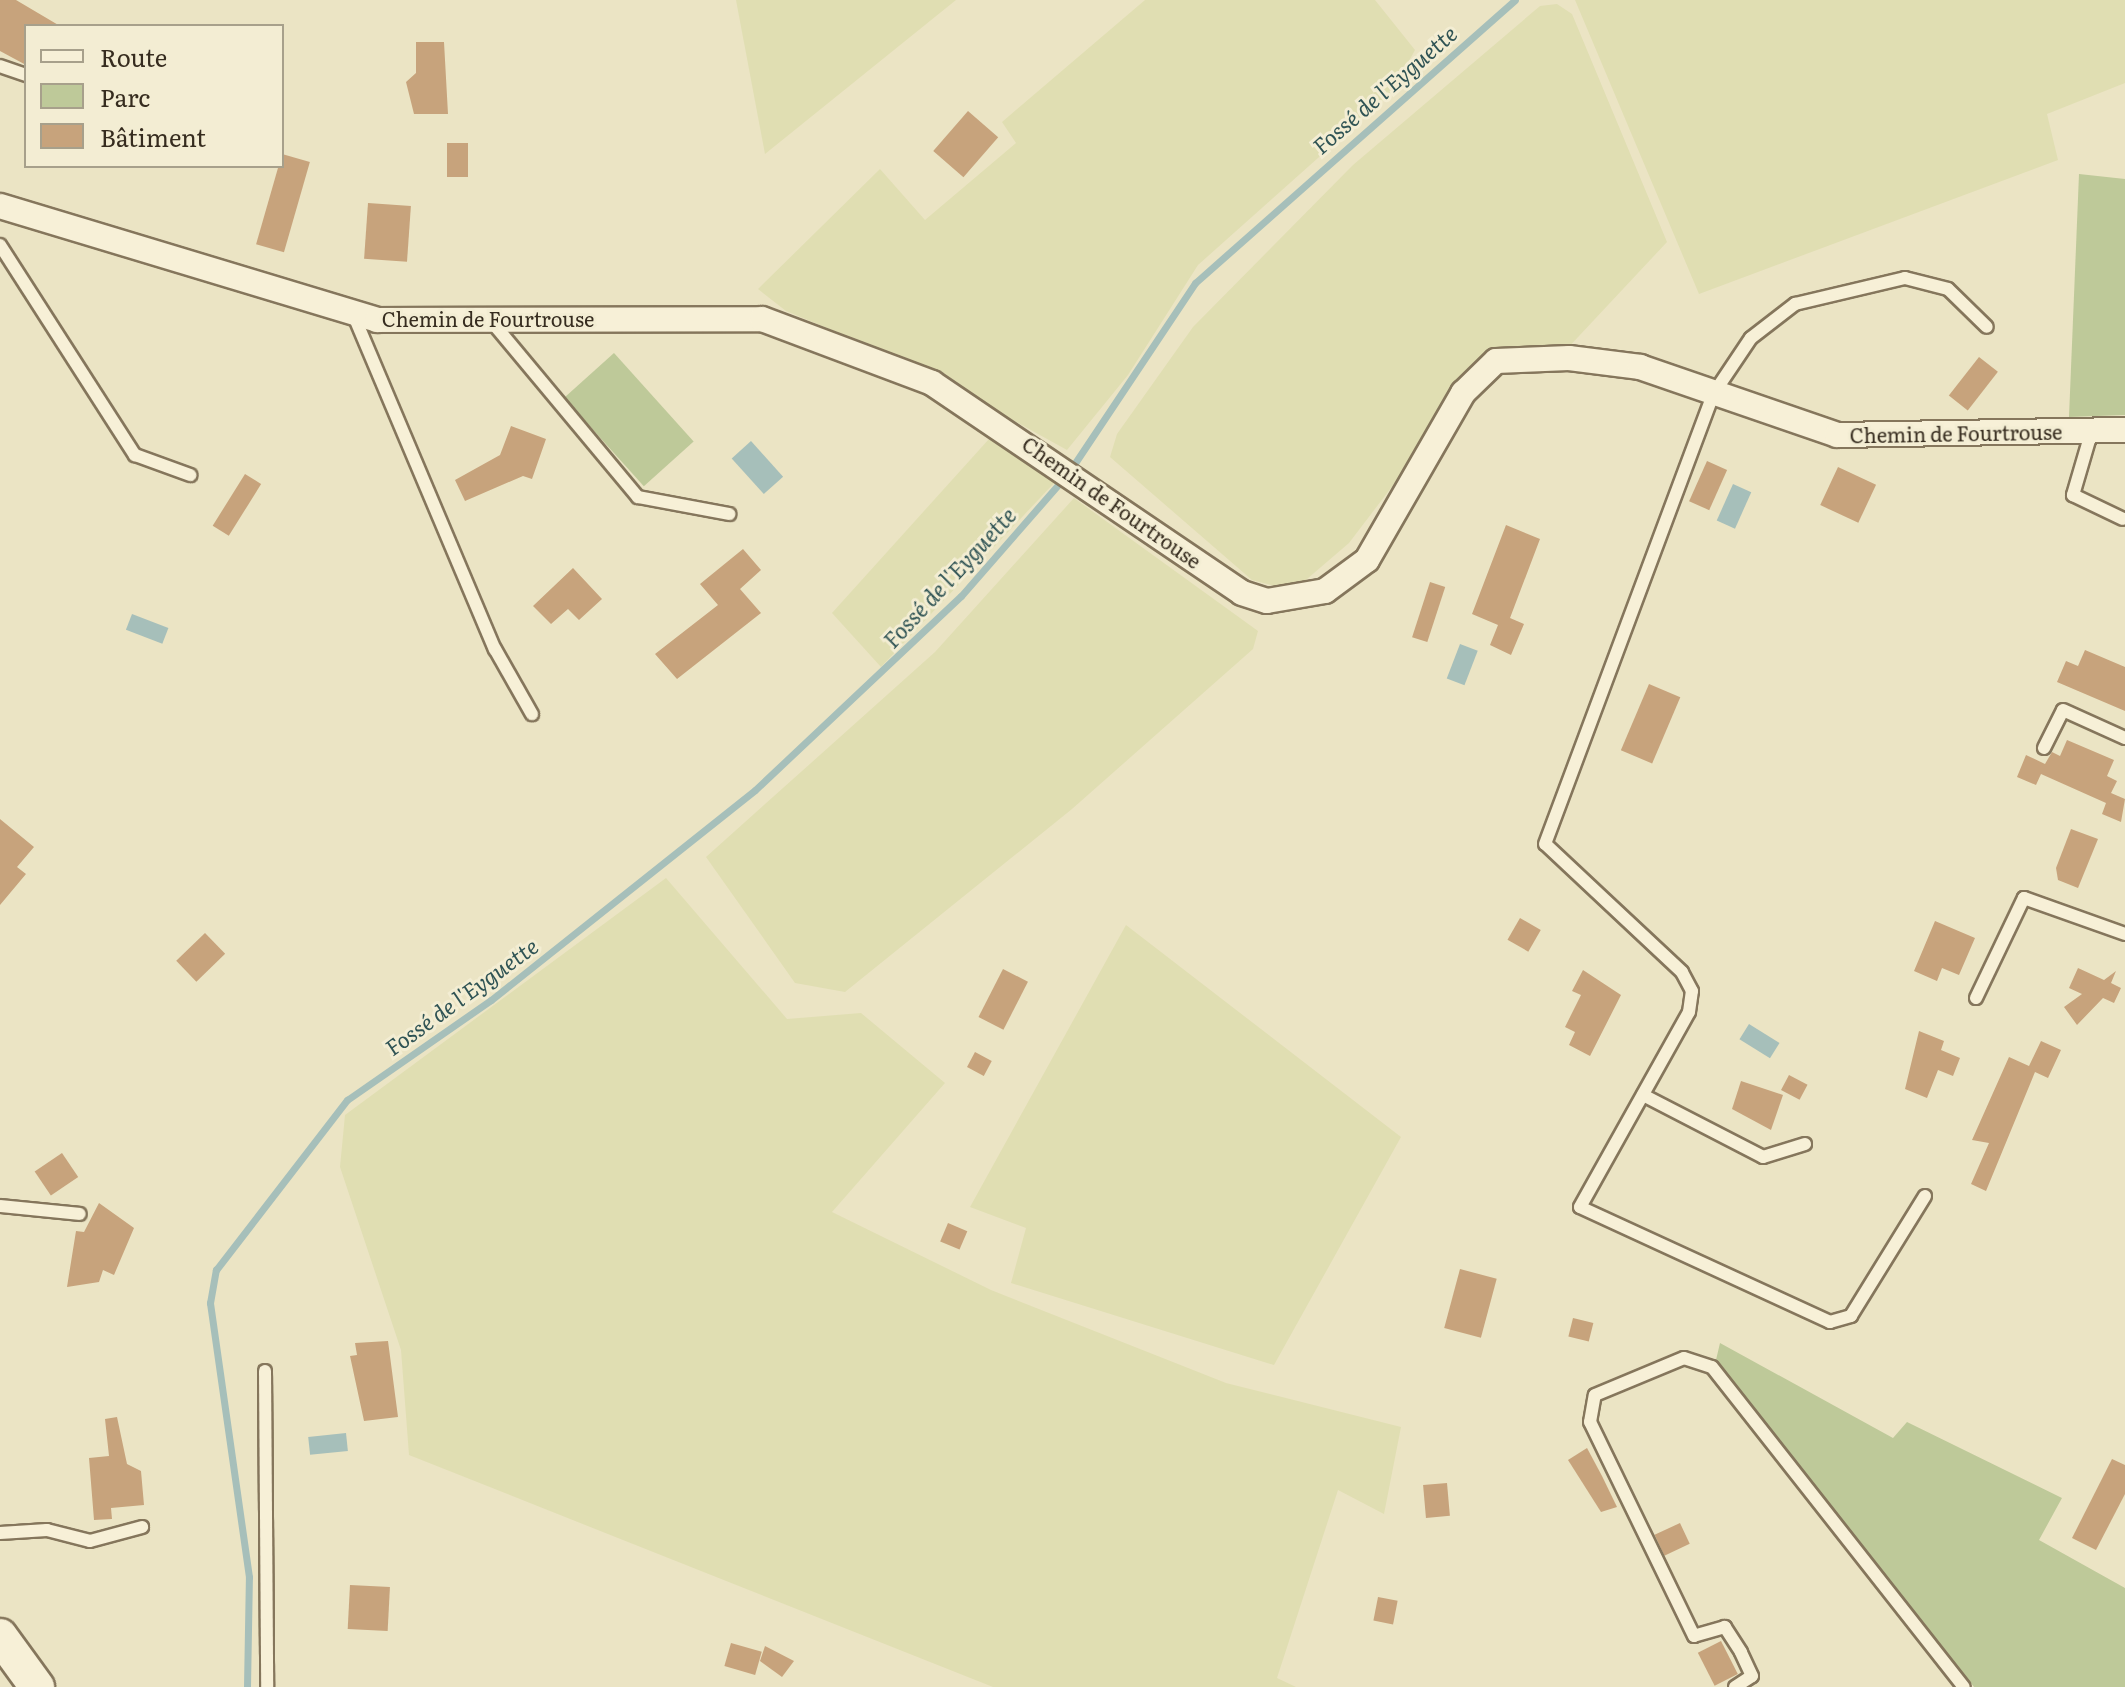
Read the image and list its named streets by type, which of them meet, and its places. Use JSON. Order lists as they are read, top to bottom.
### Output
{
  "streets": {
    "street": ["Chemin de Fourtrouse"]
  },
  "water": ["Fossé de l'Eyguette"],
  "legend": ["Route", "Parc", "Bâtiment"]
}
